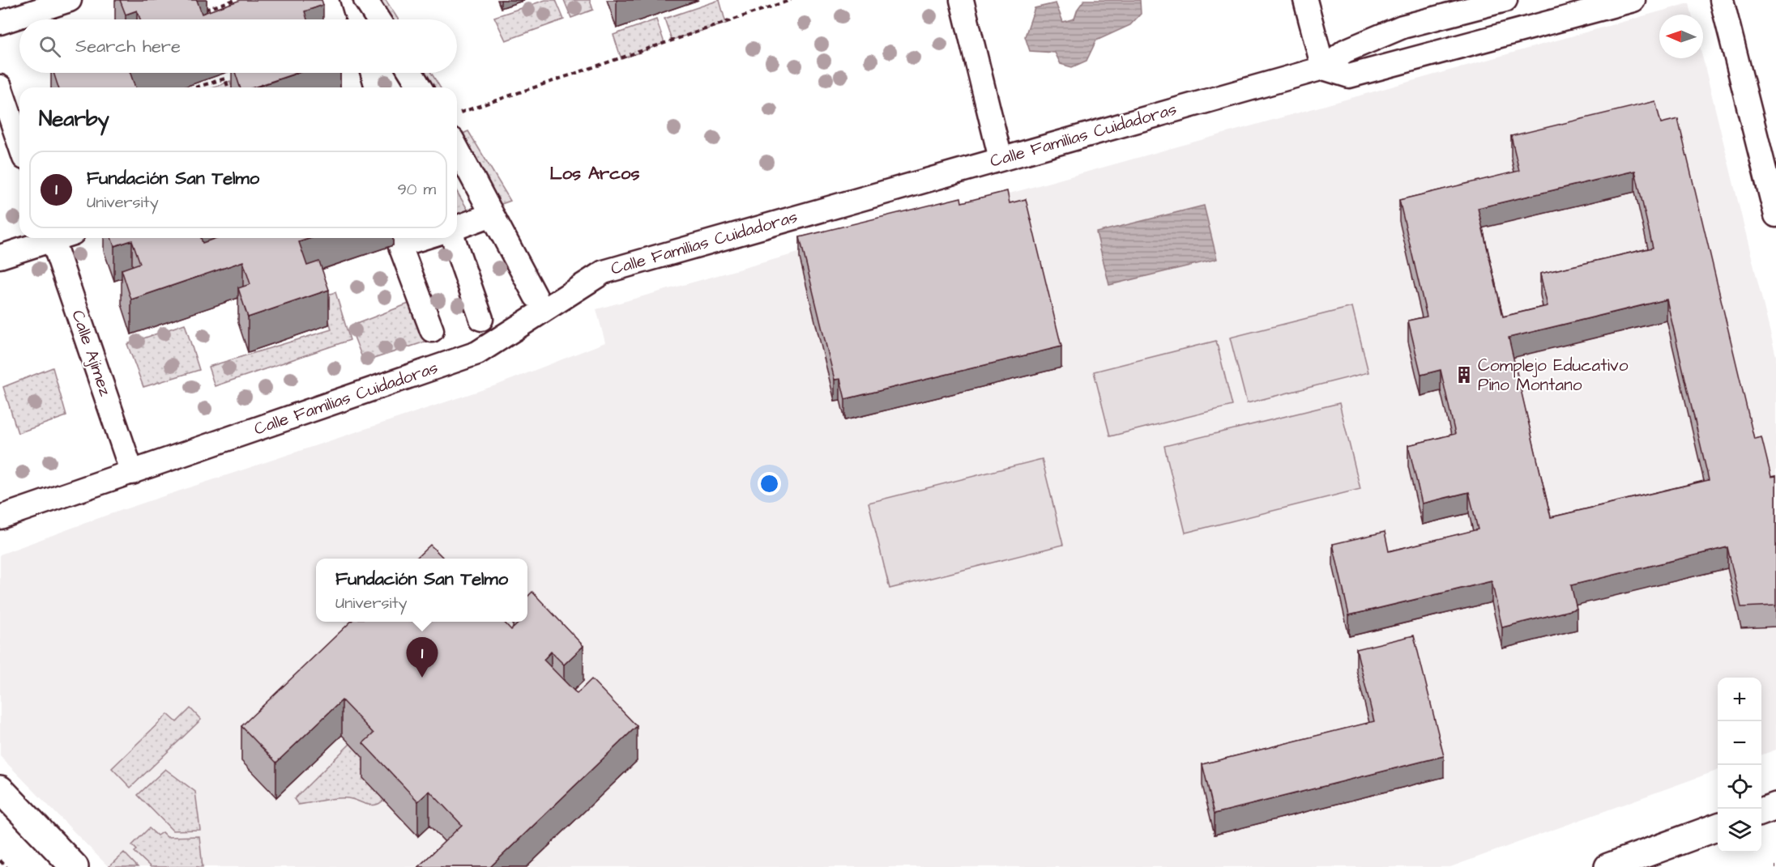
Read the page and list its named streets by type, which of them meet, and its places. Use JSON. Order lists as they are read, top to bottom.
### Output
{
  "streets": {
    "street": ["Calle Familias Cuidadoras", "Calle Ajímez"]
  },
  "crossings": [
    ["Calle Familias Cuidadoras", "Calle Ajímez"]
  ],
  "districts": ["Los Arcos"],
  "places": {
    "building": ["Complejo Educativo Pino Montano"]
  },
  "north": "left",
  "page": {
    "search": "Search here",
    "heading": "Nearby",
    "list": [
      {
        "mark": "1",
        "name": "Fundación San Telmo",
        "note": "University",
        "value": "90 m"
      }
    ],
    "popup": ["Fundación San Telmo", "University"],
    "pins": "1",
    "map_buttons": ["+", "−"]
  }
}
